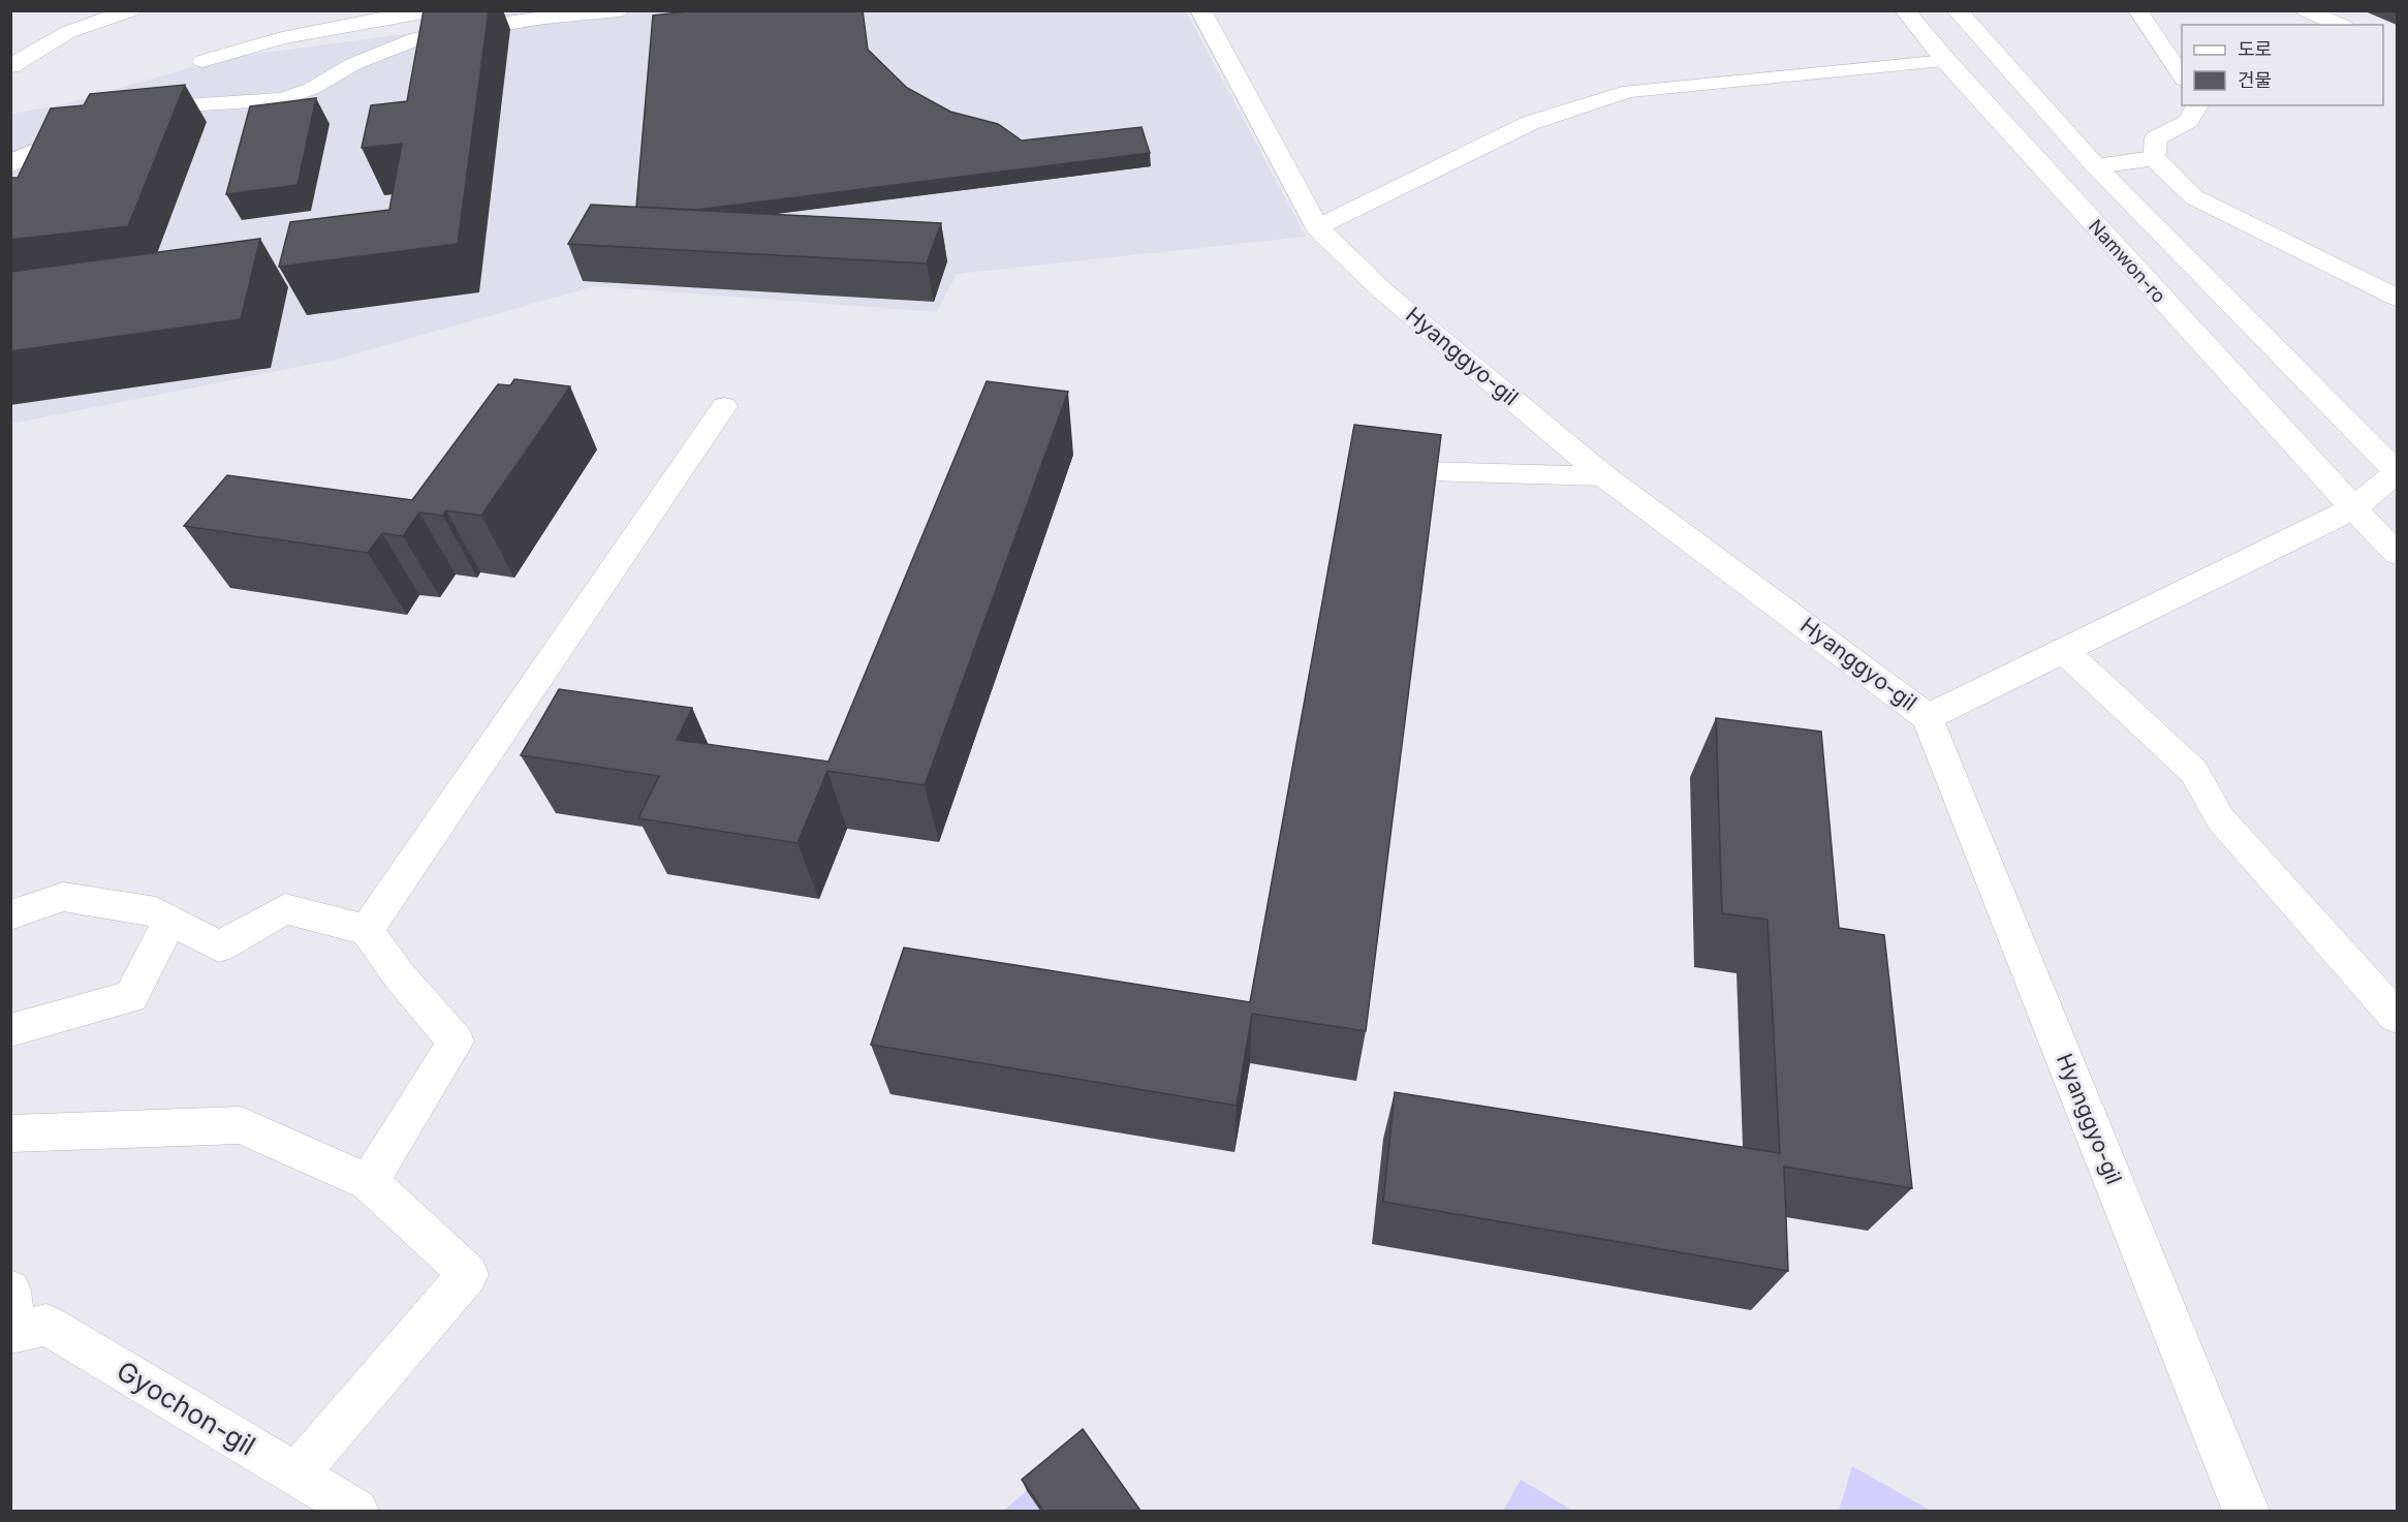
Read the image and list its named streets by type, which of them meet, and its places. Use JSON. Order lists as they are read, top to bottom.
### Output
{
  "streets": {
    "street": ["Namwon-ro", "Hyanggyo-gil"],
    "lane": ["Gyochon-gil"]
  },
  "crossings": [
    ["Namwon-ro", "Hyanggyo-gil"]
  ],
  "legend": ["도로", "건물"]
}
